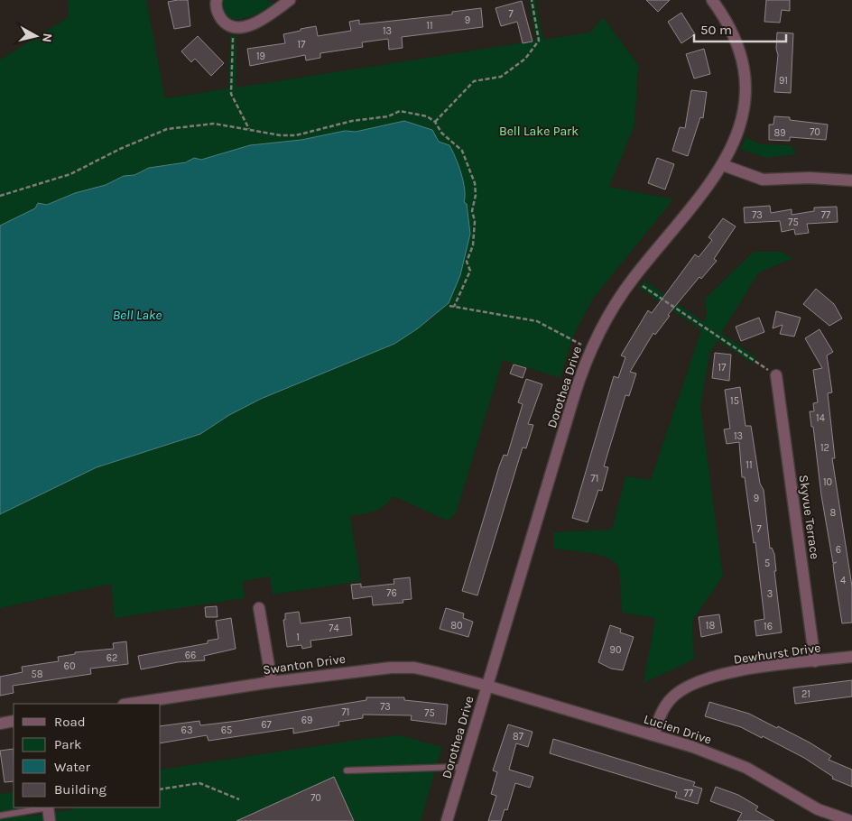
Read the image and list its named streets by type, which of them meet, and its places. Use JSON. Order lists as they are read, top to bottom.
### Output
{
  "streets": {
    "street": [
      "Dorothea Drive",
      "Skyvue Terrace",
      "Dewhurst Drive",
      "Swanton Drive",
      "Lucien Drive"
    ]
  },
  "crossings": [
    ["Dorothea Drive", "Swanton Drive"],
    ["Dorothea Drive", "Lucien Drive"],
    ["Skyvue Terrace", "Dewhurst Drive"],
    ["Dewhurst Drive", "Lucien Drive"],
    ["Swanton Drive", "Lucien Drive"]
  ],
  "water": ["Bell Lake"],
  "parks": ["Bell Lake Park"],
  "house_numbers": [
    "7",
    "9",
    "11",
    "13",
    "17",
    "19",
    "91",
    "70",
    "89",
    "73",
    "77",
    "75",
    "17",
    "15",
    "14",
    "13",
    "12",
    "11",
    "71",
    "10",
    "9",
    "8",
    "7",
    "6",
    "5",
    "4",
    "76",
    "3",
    "80",
    "18",
    "16",
    "74",
    "1",
    "90",
    "66",
    "62",
    "60",
    "58",
    "21",
    "73",
    "71",
    "75",
    "69",
    "67",
    "63",
    "65",
    "87",
    "77",
    "70"
  ],
  "legend": [
    "Road",
    "Park",
    "Water",
    "Building"
  ],
  "scale_bar": "50 m",
  "north": "right"
}
